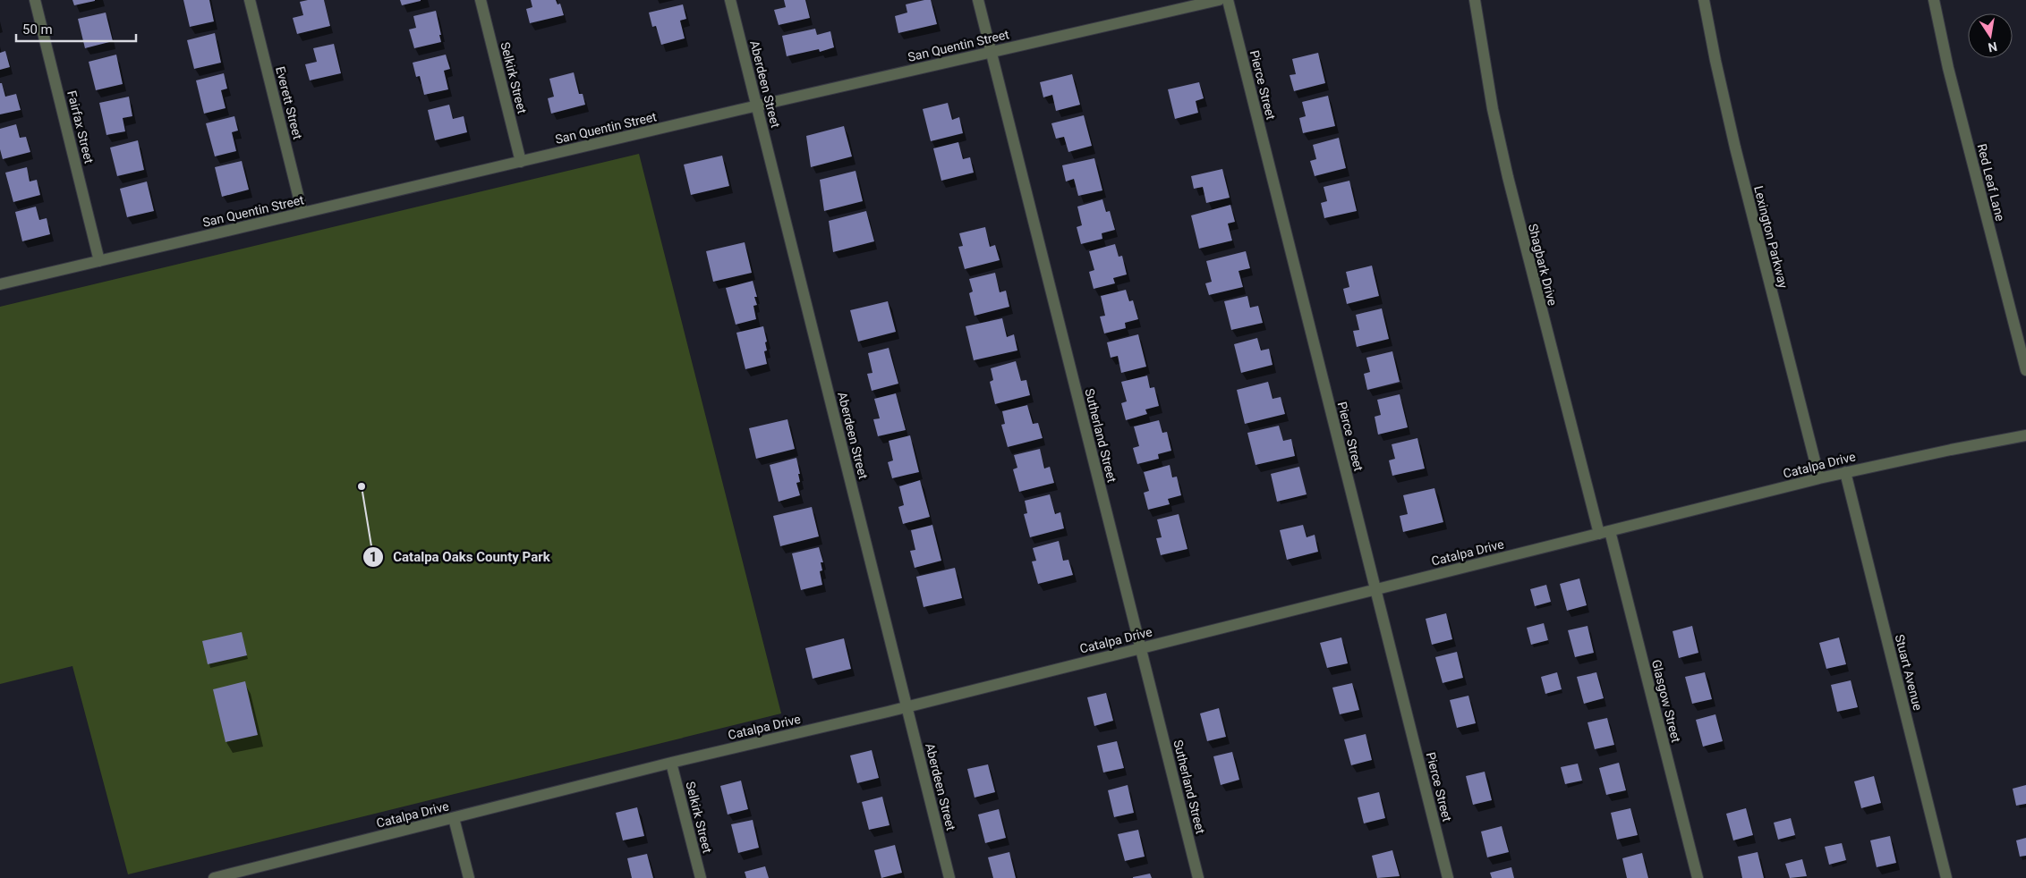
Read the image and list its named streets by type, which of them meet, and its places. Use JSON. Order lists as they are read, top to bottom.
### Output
{
  "streets": {
    "street": [
      "San Quentin Street",
      "Selkirk Street",
      "Aberdeen Street",
      "Pierce Street",
      "Everett Street",
      "Fairfax Street",
      "Red Leaf Lane",
      "Lexington Parkway",
      "Shagbark Drive",
      "Sutherland Street",
      "Catalpa Drive",
      "Stuart Avenue",
      "Glasgow Street"
    ]
  },
  "crossings": [
    ["San Quentin Street", "Selkirk Street"],
    ["San Quentin Street", "Aberdeen Street"],
    ["San Quentin Street", "Everett Street"],
    ["San Quentin Street", "Fairfax Street"],
    ["San Quentin Street", "Sutherland Street"],
    ["Selkirk Street", "Catalpa Drive"],
    ["Aberdeen Street", "Catalpa Drive"],
    ["Pierce Street", "Catalpa Drive"],
    ["Lexington Parkway", "Catalpa Drive"],
    ["Shagbark Drive", "Catalpa Drive"],
    ["Sutherland Street", "Catalpa Drive"],
    ["Catalpa Drive", "Stuart Avenue"],
    ["Catalpa Drive", "Glasgow Street"]
  ],
  "places": ["Catalpa Oaks County Park"],
  "scale_bar": "50 m",
  "north": "bottom"
}
